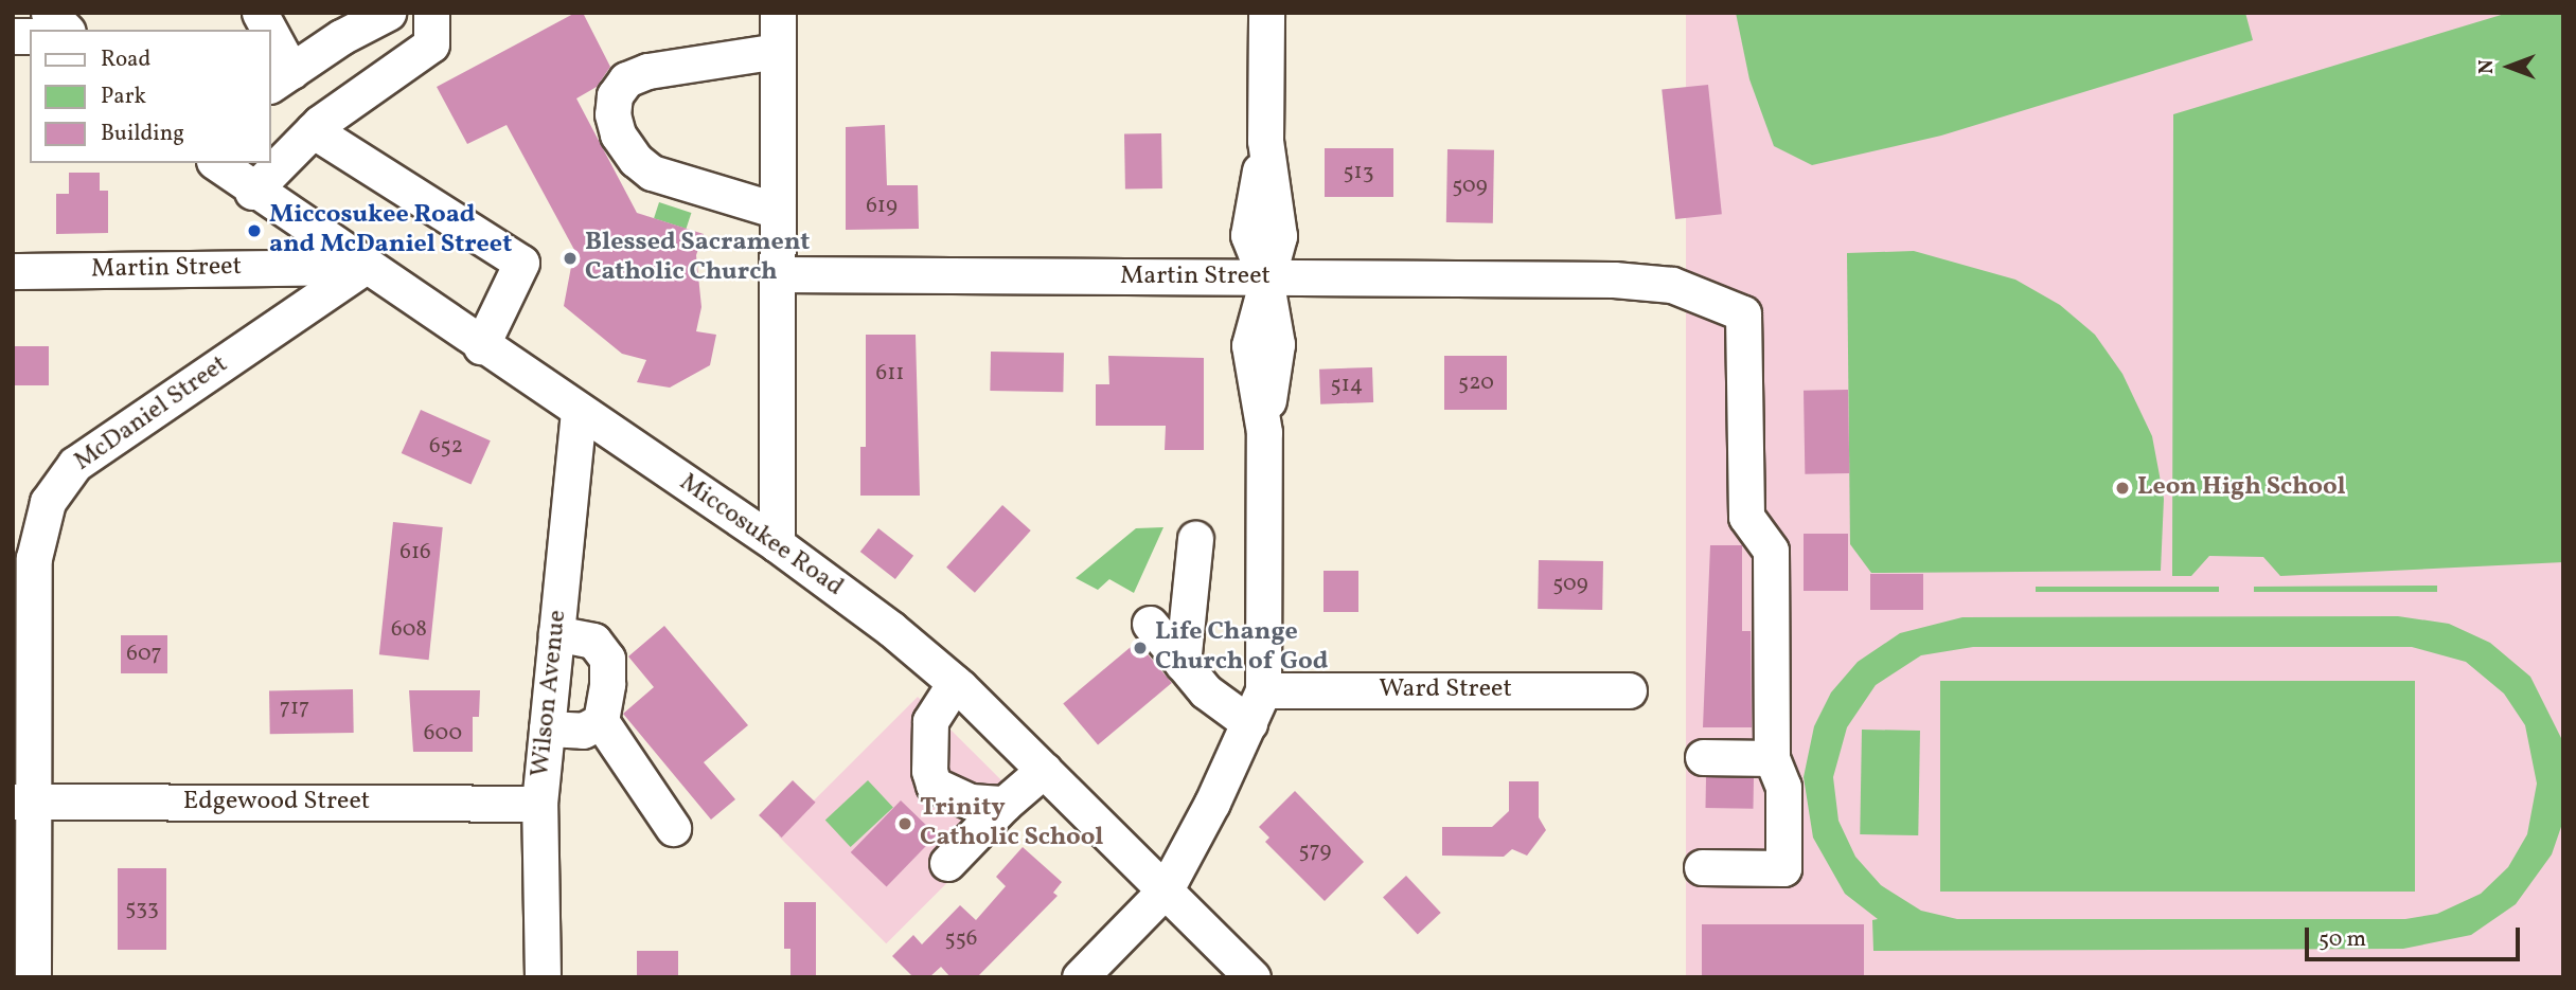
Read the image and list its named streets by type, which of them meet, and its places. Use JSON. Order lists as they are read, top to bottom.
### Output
{
  "streets": {
    "street": [
      "Martin Street",
      "McDaniel Street",
      "Miccosukee Road",
      "Ward Street",
      "Wilson Avenue",
      "Edgewood Street"
    ]
  },
  "crossings": [
    ["Martin Street", "McDaniel Street"],
    ["Martin Street", "Miccosukee Road"],
    ["McDaniel Street", "Miccosukee Road"],
    ["McDaniel Street", "Edgewood Street"],
    ["Miccosukee Road", "Wilson Avenue"],
    ["Wilson Avenue", "Edgewood Street"]
  ],
  "places": [
    "Miccosukee Road and McDaniel Street",
    "Blessed Sacrament Catholic Church",
    "Leon High School",
    "Life Change Church of God",
    "Trinity Catholic School"
  ],
  "house_numbers": [
    "513",
    "509",
    "619",
    "611",
    "520",
    "514",
    "652",
    "616",
    "509",
    "608",
    "607",
    "717",
    "600",
    "579",
    "533",
    "556"
  ],
  "legend": ["Road", "Park", "Building"],
  "scale_bar": "50 m",
  "north": "left"
}
